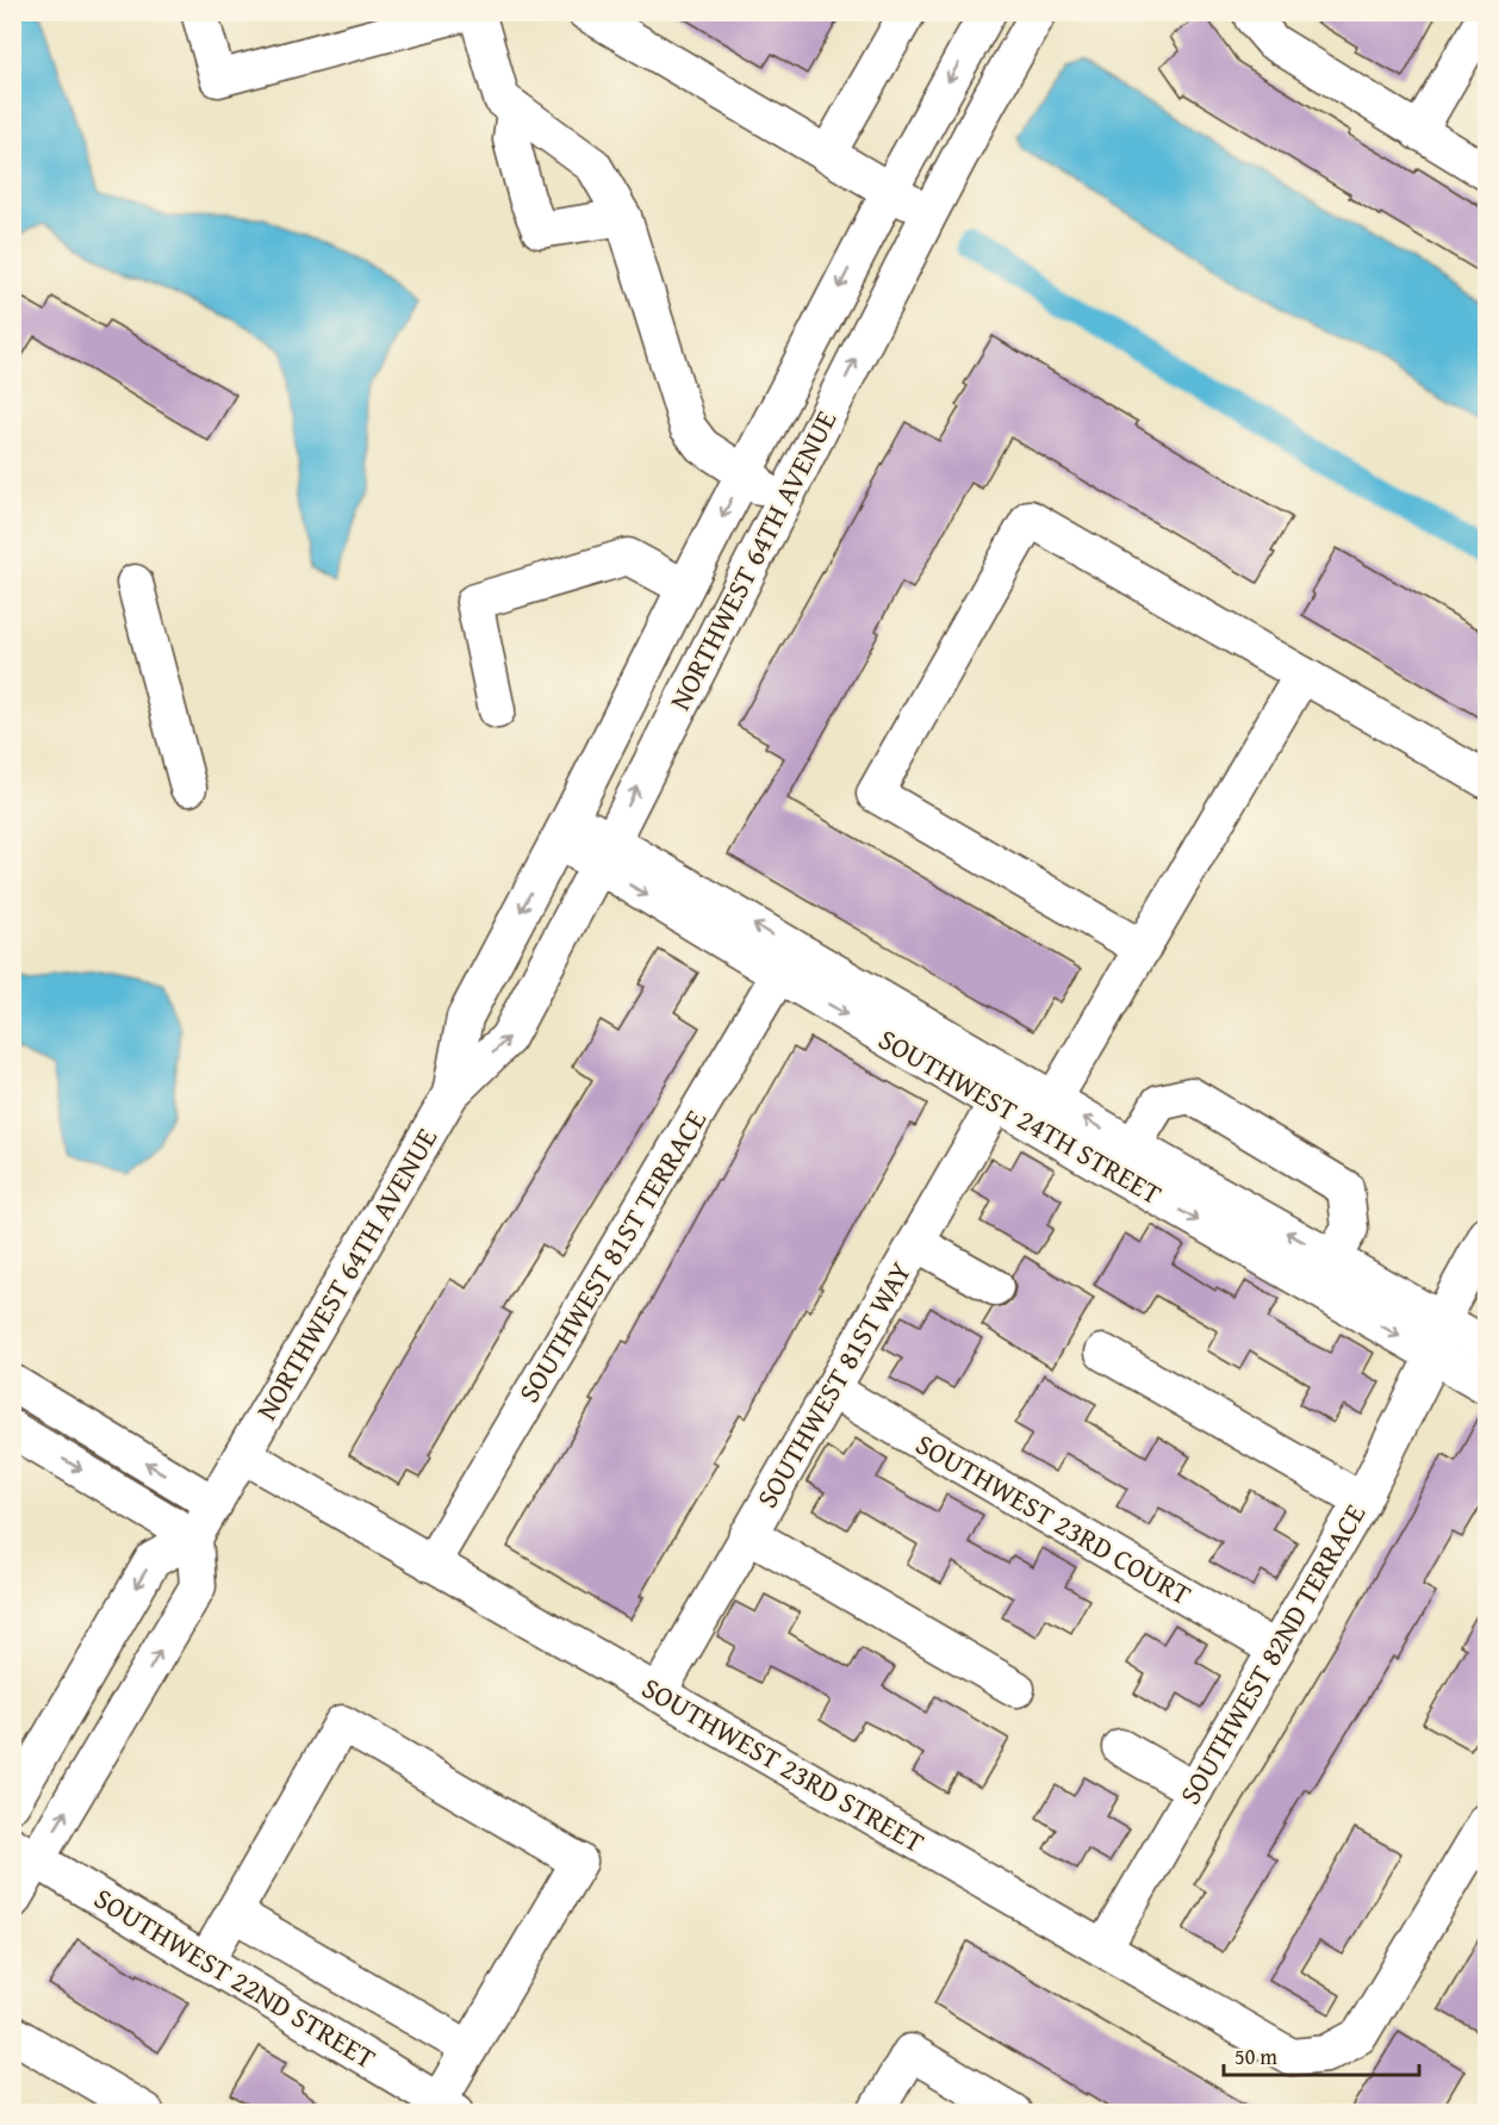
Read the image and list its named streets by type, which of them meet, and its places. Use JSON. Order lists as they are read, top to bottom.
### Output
{
  "streets": {
    "street": [
      "NORTHWEST 64TH AVENUE",
      "SOUTHWEST 24TH STREET",
      "SOUTHWEST 81ST TERRACE",
      "SOUTHWEST 81ST WAY",
      "SOUTHWEST 23RD COURT",
      "SOUTHWEST 82ND TERRACE",
      "SOUTHWEST 23RD STREET",
      "SOUTHWEST 22ND STREET"
    ]
  },
  "crossings": [
    ["NORTHWEST 64TH AVENUE", "SOUTHWEST 24TH STREET"],
    ["NORTHWEST 64TH AVENUE", "SOUTHWEST 23RD STREET"],
    ["SOUTHWEST 24TH STREET", "SOUTHWEST 81ST TERRACE"],
    ["SOUTHWEST 24TH STREET", "SOUTHWEST 81ST WAY"],
    ["SOUTHWEST 24TH STREET", "SOUTHWEST 82ND TERRACE"],
    ["SOUTHWEST 81ST TERRACE", "SOUTHWEST 23RD STREET"],
    ["SOUTHWEST 81ST WAY", "SOUTHWEST 23RD COURT"],
    ["SOUTHWEST 81ST WAY", "SOUTHWEST 23RD STREET"],
    ["SOUTHWEST 23RD COURT", "SOUTHWEST 82ND TERRACE"],
    ["SOUTHWEST 82ND TERRACE", "SOUTHWEST 23RD STREET"]
  ],
  "scale_bar": "50 m"
}
